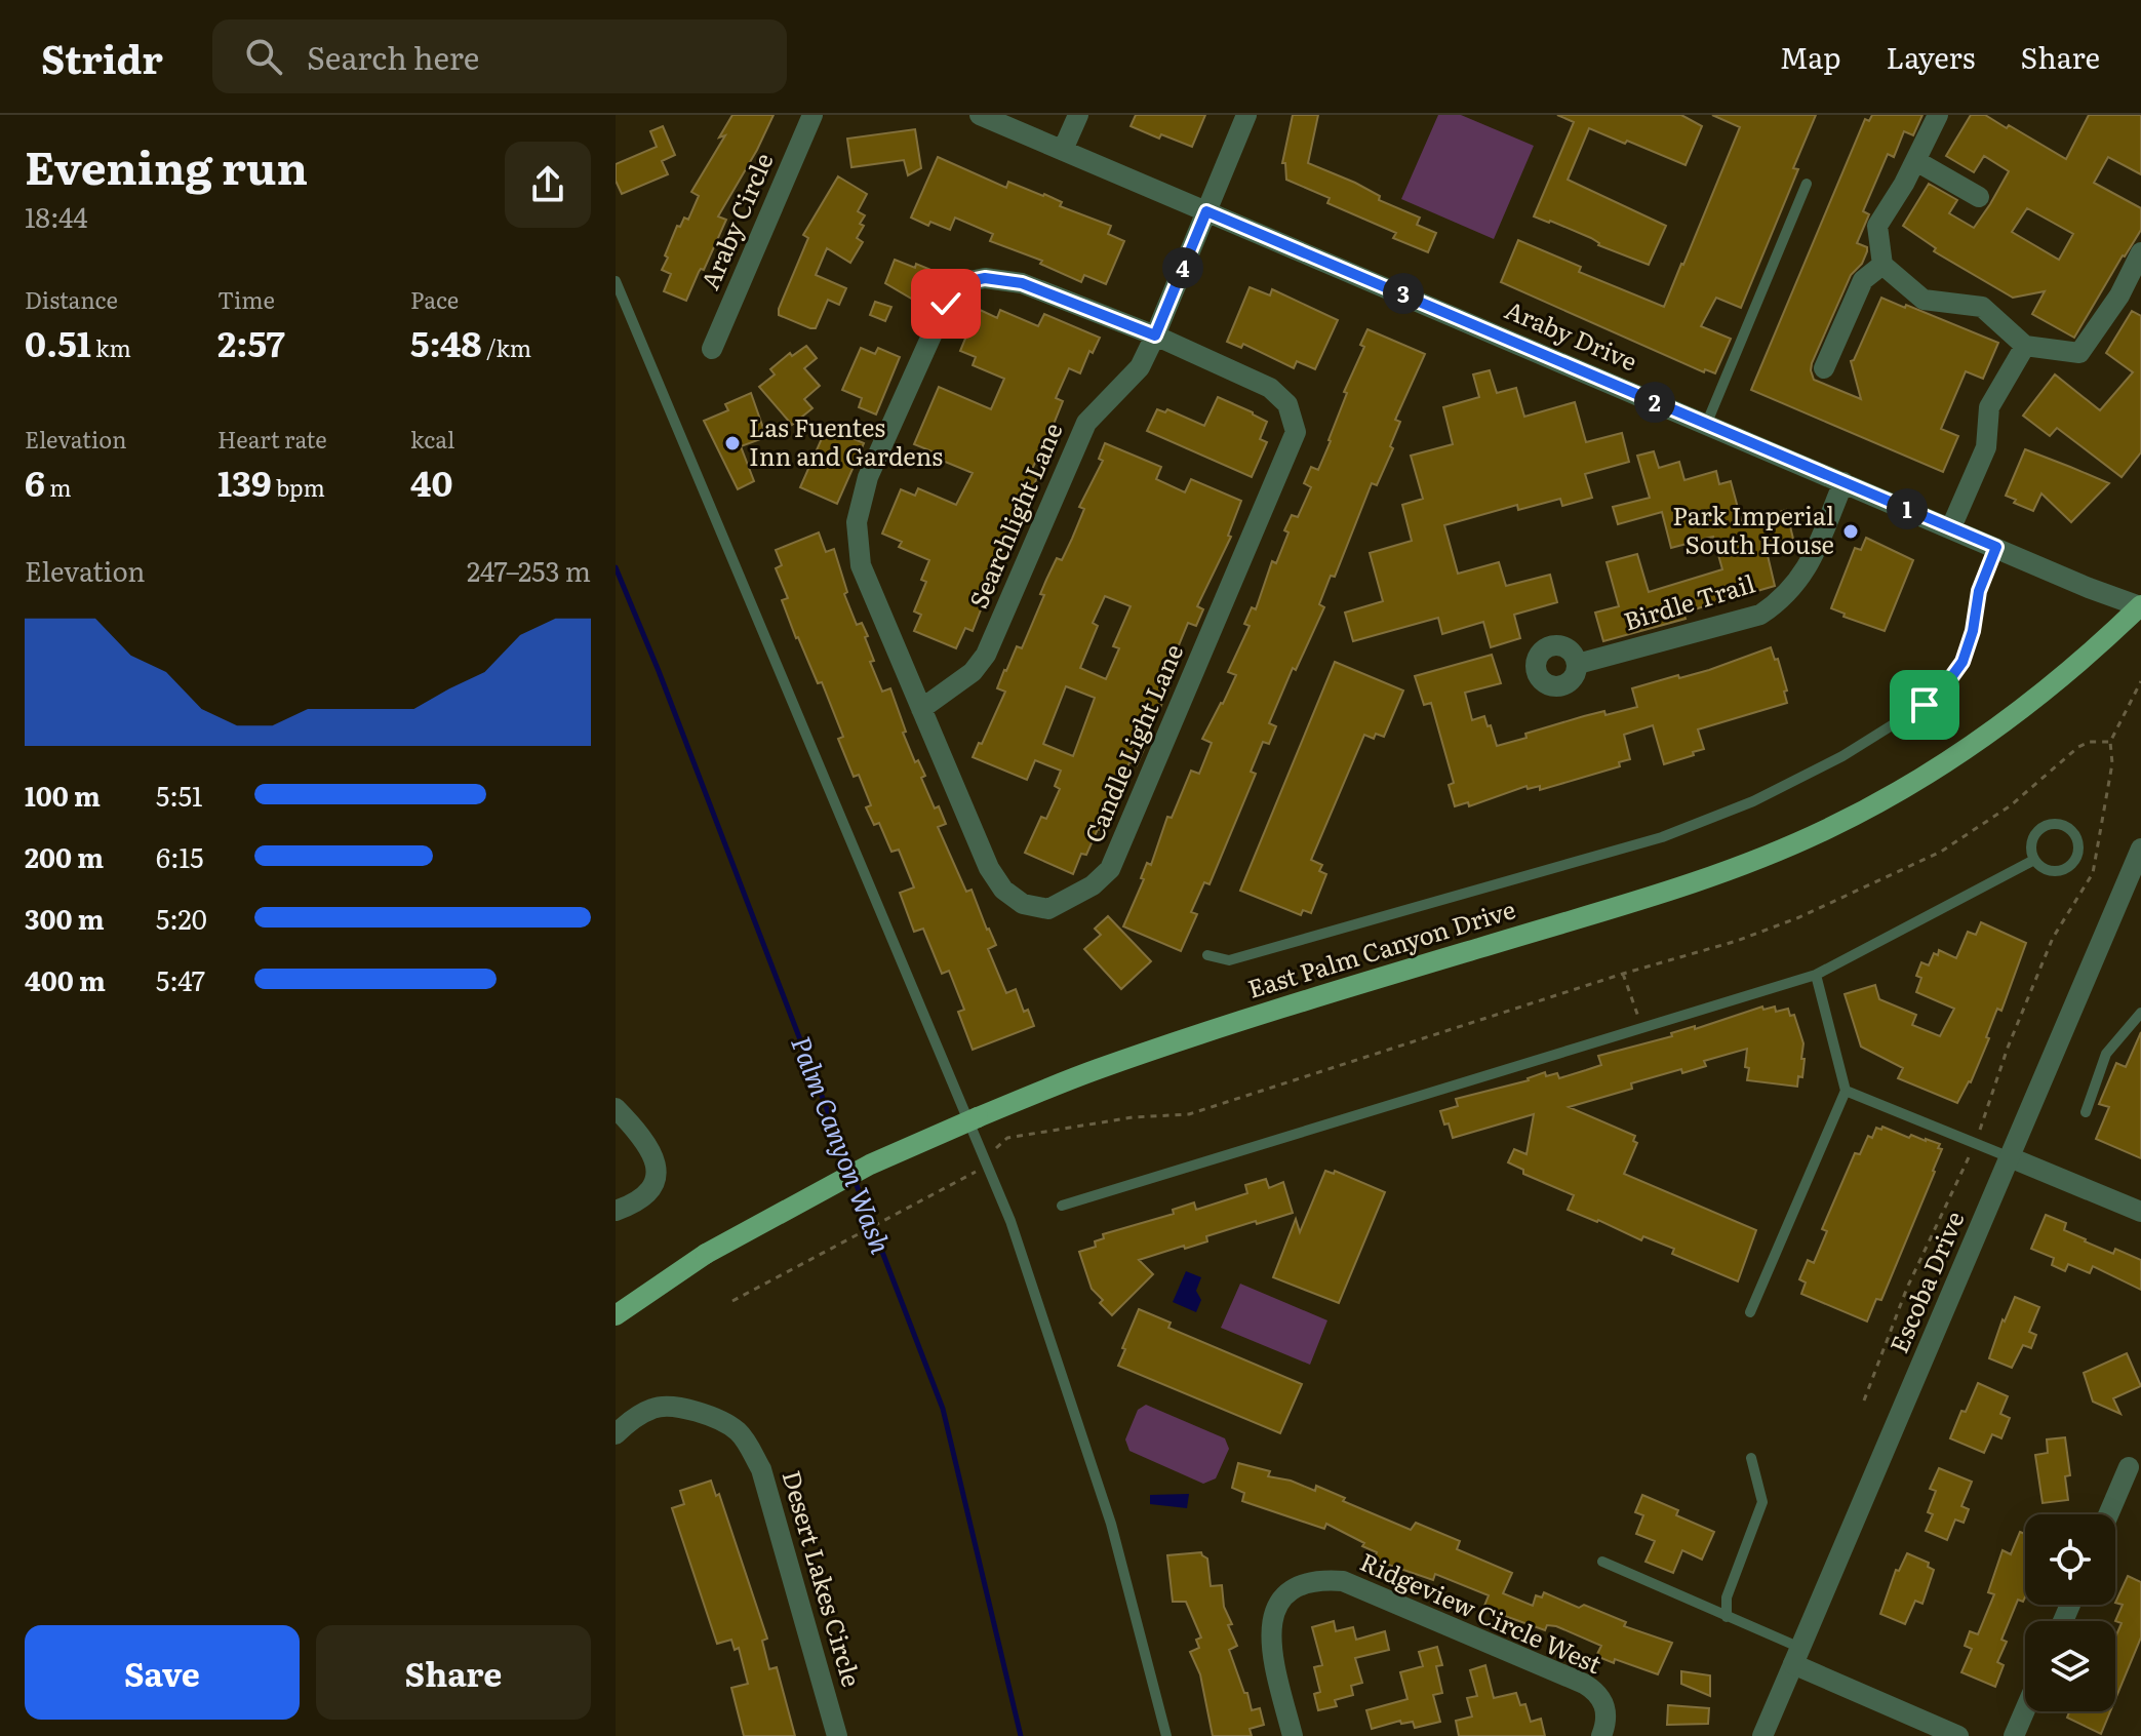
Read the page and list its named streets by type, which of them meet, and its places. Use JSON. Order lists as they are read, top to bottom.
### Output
{
  "streets": {
    "main road": ["East Palm Canyon Drive"],
    "street": [
      "Araby Circle",
      "Araby Drive",
      "Searchlight Lane",
      "Birdle Trail",
      "Candle Light Lane",
      "Escoba Drive",
      "Desert Lakes Circle",
      "Ridgeview Circle West"
    ]
  },
  "crossings": [
    ["Araby Drive", "Searchlight Lane"],
    ["Araby Drive", "Birdle Trail"],
    ["Araby Drive", "East Palm Canyon Drive"],
    ["Searchlight Lane", "Candle Light Lane"]
  ],
  "water": ["Palm Canyon Wash"],
  "places": ["Las Fuentes Inn and Gardens", "Park Imperial South House"],
  "page": {
    "header": "Stridr",
    "search": "Search here",
    "nav": ["Map", "Layers", "Share"],
    "heading": ["Evening run", "18:44"],
    "pins": [
      "4",
      "3",
      "2",
      "1"
    ],
    "stats": [
      ["Distance", "0.51 km"],
      ["Time", "2:57"],
      ["Pace", "5:48 /km"],
      ["Elevation", "6 m"],
      ["Heart rate", "139 bpm"],
      ["kcal", "40"]
    ],
    "chart": ["Elevation", "247–253 m"],
    "list": [
      {
        "name": "100 m",
        "note": "5:51"
      },
      {
        "name": "200 m",
        "note": "6:15"
      },
      {
        "name": "300 m",
        "note": "5:20"
      },
      {
        "name": "400 m",
        "note": "5:47"
      }
    ],
    "buttons": ["Save", "Share"]
  }
}
